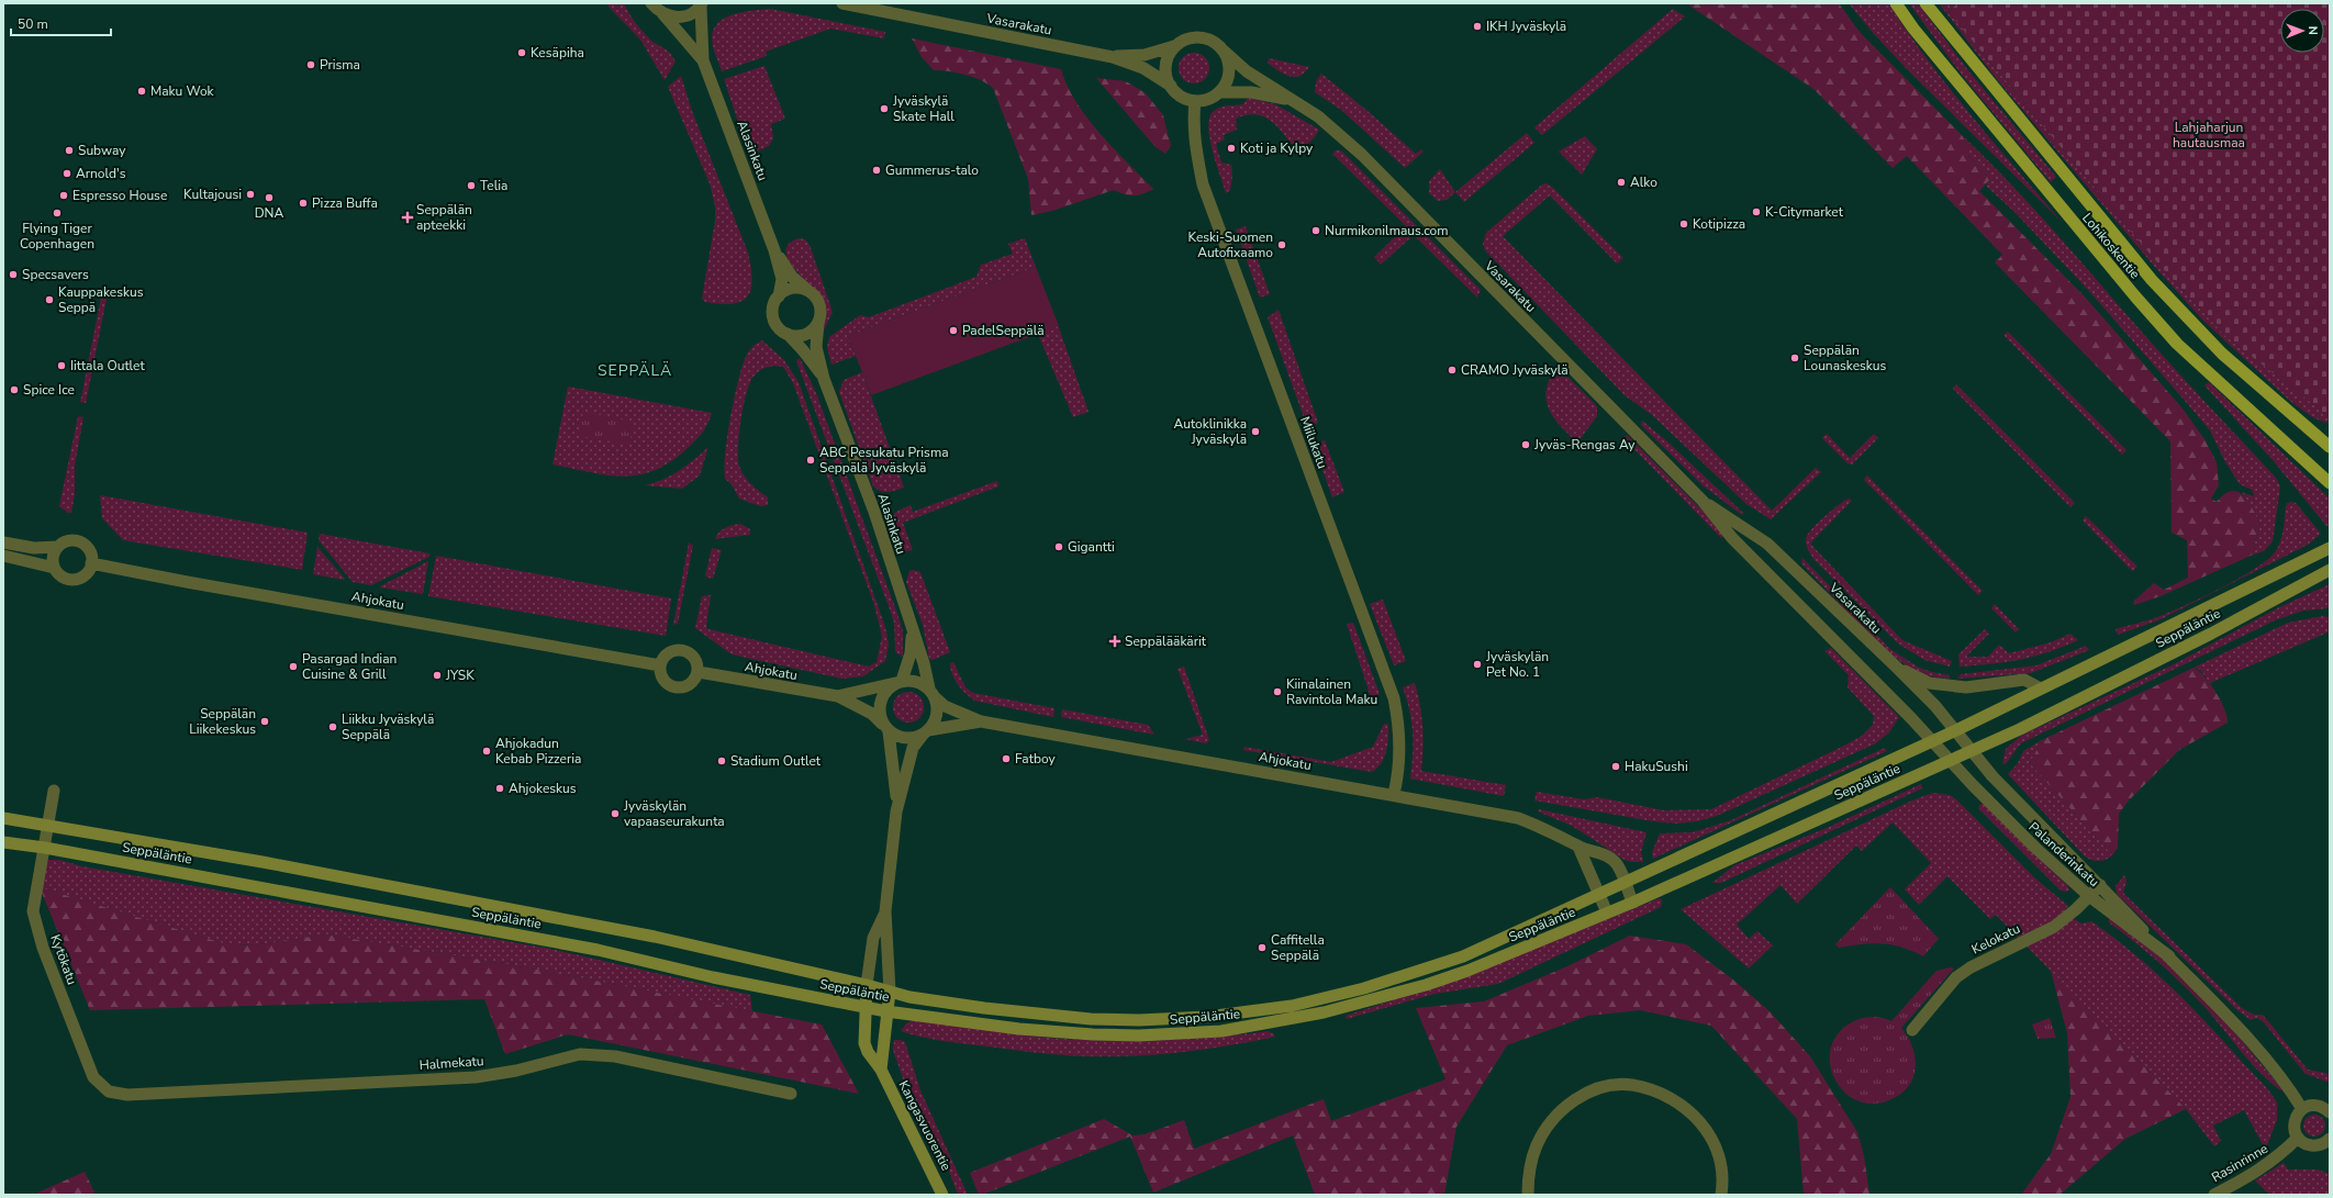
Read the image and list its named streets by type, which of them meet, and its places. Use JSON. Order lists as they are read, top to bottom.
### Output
{
  "streets": {
    "main road": ["Lohikoskentie", "Seppäläntie", "Kangasvuorentie"],
    "street": [
      "Vasarakatu",
      "Alasinkatu",
      "Miilukatu",
      "Ahjokatu",
      "Palanderinkatu",
      "Kelokatu",
      "Kytökatu",
      "Halmekatu",
      "Rasinrinne"
    ]
  },
  "crossings": [
    ["Vasarakatu", "Miilukatu"],
    ["Vasarakatu", "Seppäläntie"],
    ["Vasarakatu", "Palanderinkatu"],
    ["Alasinkatu", "Ahjokatu"],
    ["Miilukatu", "Ahjokatu"],
    ["Ahjokatu", "Seppäläntie"],
    ["Seppäläntie", "Palanderinkatu"],
    ["Seppäläntie", "Kytökatu"],
    ["Seppäläntie", "Kangasvuorentie"],
    ["Palanderinkatu", "Kelokatu"],
    ["Kytökatu", "Halmekatu"]
  ],
  "districts": ["SEPPÄLÄ"],
  "parks": ["Lahjaharjun hautausmaa"],
  "places": {
    "other": [
      "IKH Jyväskylä",
      "Kesäpiha",
      "Prisma",
      "Maku Wok",
      "Jyväskylä Skate Hall",
      "Koti ja Kylpy",
      "Subway",
      "Gummerus-talo",
      "Arnold's",
      "Alko",
      "Telia",
      "Kultajousi",
      "Espresso House",
      "DNA",
      "Pizza Buffa",
      "K-Citymarket",
      "Flying Tiger Copenhagen",
      "Kotipizza",
      "Nurmikonilmaus.com",
      "Keski-Suomen Autofixaamo",
      "Specsavers",
      "Kauppakeskus Seppä",
      "PadelSeppälä",
      "Seppälän Lounaskeskus",
      "Iittala Outlet",
      "CRAMO Jyväskylä",
      "Spice Ice",
      "Autoklinikka Jyväskylä",
      "Jyväs-Rengas Ay",
      "ABC Pesukatu Prisma Seppälä Jyväskylä",
      "Gigantti",
      "Jyväskylän Pet No. 1",
      "Pasargad Indian Cuisine & Grill",
      "JYSK",
      "Kiinalainen Ravintola Maku",
      "Seppälän Liikekeskus",
      "Liikku Jyväskylä Seppälä",
      "Ahjokadun Kebab Pizzeria",
      "Fatboy",
      "Stadium Outlet",
      "HakuSushi",
      "Ahjokeskus",
      "Jyväskylän vapaaseurakunta",
      "Caffitella Seppälä"
    ],
    "health": ["Seppälän apteekki", "Seppälääkärit"]
  },
  "scale_bar": "50 m",
  "north": "right"
}
